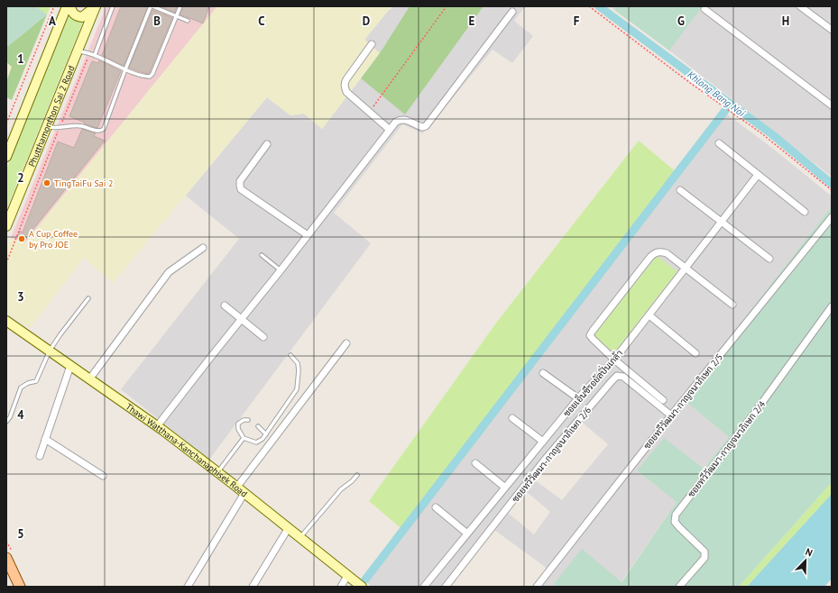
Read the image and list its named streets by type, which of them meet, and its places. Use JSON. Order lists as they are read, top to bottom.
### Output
{
  "streets": {
    "street": [
      "Phutthamonthon Sai 2 Road",
      "ซอยเอ็นซีรอยัลปิ่นเกล้า",
      "ซอยทวีวัฒนา-กาญจนาภิเษก 2/5",
      "ซอยทวีวัฒนา-กาญจนาภิเษก 2/4",
      "Thawi Watthana-Kanchanaphisek Road",
      "ซอยทวีวัฒนา-กาญจนาภิเษก 2/6"
    ]
  },
  "crossings": [
    ["ซอยทวีวัฒนา-กาญจนาภิเษก 2/5", "ซอยทวีวัฒนา-กาญจนาภิเษก 2/6"]
  ],
  "water": ["Khlong Bang Noi"],
  "places": ["TingTaiFu Sai 2", "A Cup Coffee by Pro JOE"],
  "north": "top right",
  "grid": {
    "columns": [
      "A",
      "B",
      "C",
      "D",
      "E",
      "F",
      "G",
      "H"
    ],
    "rows": [
      "1",
      "2",
      "3",
      "4",
      "5"
    ]
  }
}
